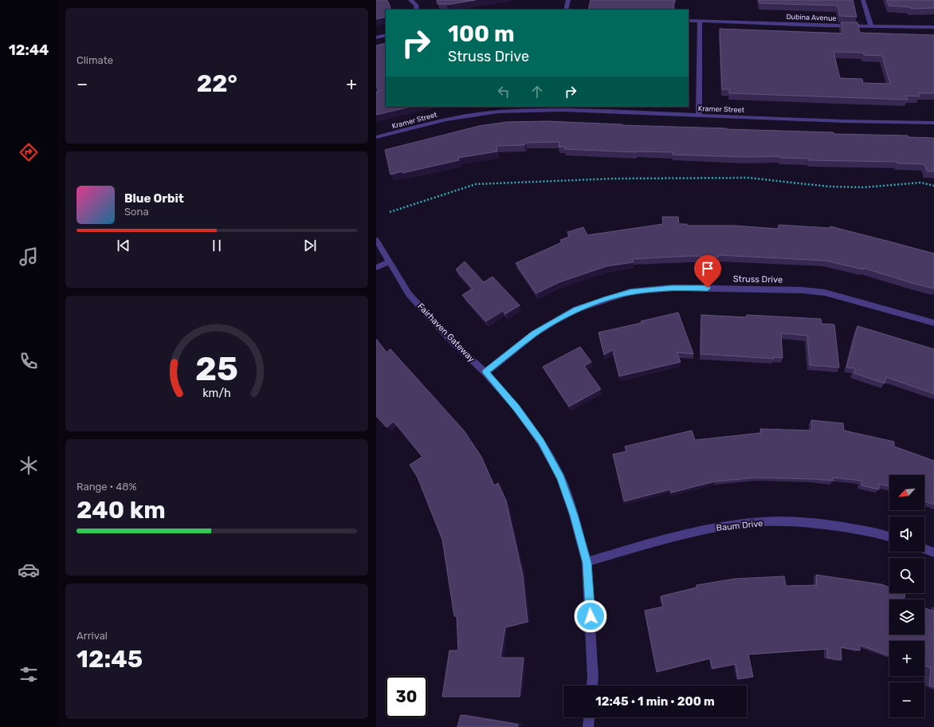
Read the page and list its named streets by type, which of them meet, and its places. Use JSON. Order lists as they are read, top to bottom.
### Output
{
  "streets": {
    "street": [
      "Dubina Avenue",
      "Kramer Street",
      "Struss Drive",
      "Fairhaven Gateway",
      "Baum Drive"
    ]
  },
  "crossings": [
    ["Struss Drive", "Fairhaven Gateway"],
    ["Fairhaven Gateway", "Baum Drive"]
  ],
  "north": "bottom left",
  "page": {
    "tabs": "12:44",
    "tile": [
      "Climate",
      ["Range · 48%", "240 km"],
      ["Arrival", "12:45"]
    ],
    "turn": ["100 m", "Struss Drive"],
    "heat": ["−", "22°", "+"],
    "song": ["Blue Orbit", "Sona"],
    "map_buttons": ["+", "−"],
    "limit": "30",
    "trip": "12:45 · 1 min · 200 m",
    "gauge": ["25", "km/h"]
  }
}
